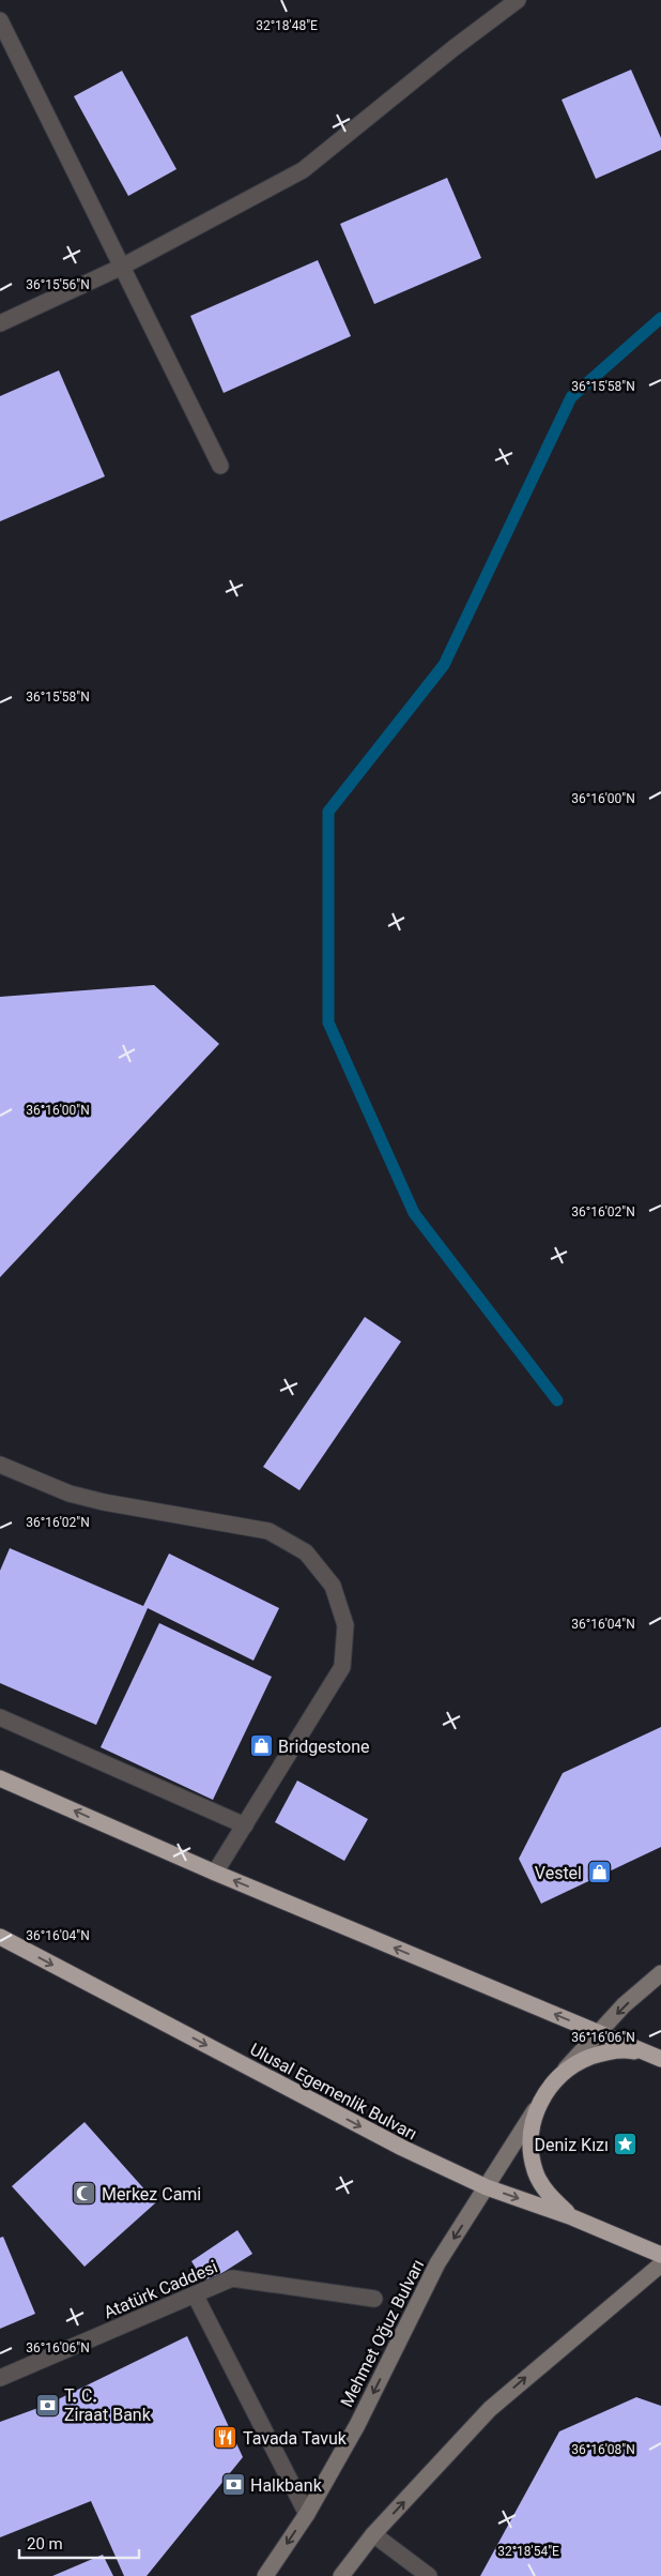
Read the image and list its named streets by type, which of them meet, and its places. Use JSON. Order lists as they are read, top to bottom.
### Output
{
  "streets": {
    "highway": ["Ulusal Egemenlik Bulvarı"],
    "main road": ["Mehmet Oğuz Bulvarı"],
    "street": ["Atatürk Caddesi"]
  },
  "crossings": [
    ["Ulusal Egemenlik Bulvarı", "Mehmet Oğuz Bulvarı"]
  ],
  "one_way": ["Ulusal Egemenlik Bulvarı"],
  "places": {
    "shop": ["Bridgestone", "Vestel"],
    "place": ["Deniz Kızı"],
    "mosque": ["Merkez Cami"],
    "bank": ["T. C. Ziraat Bank", "Halkbank"],
    "restaurant": ["Tavada Tavuk"]
  },
  "scale_bar": "20 m",
  "coordinates": [
    "32°18'48\"E",
    "36°15'56\"N",
    "36°15'58\"N",
    "36°16'00\"N",
    "36°16'02\"N",
    "36°16'04\"N",
    "36°16'06\"N",
    "36°16'08\"N",
    "32°18'54\"E"
  ]
}
